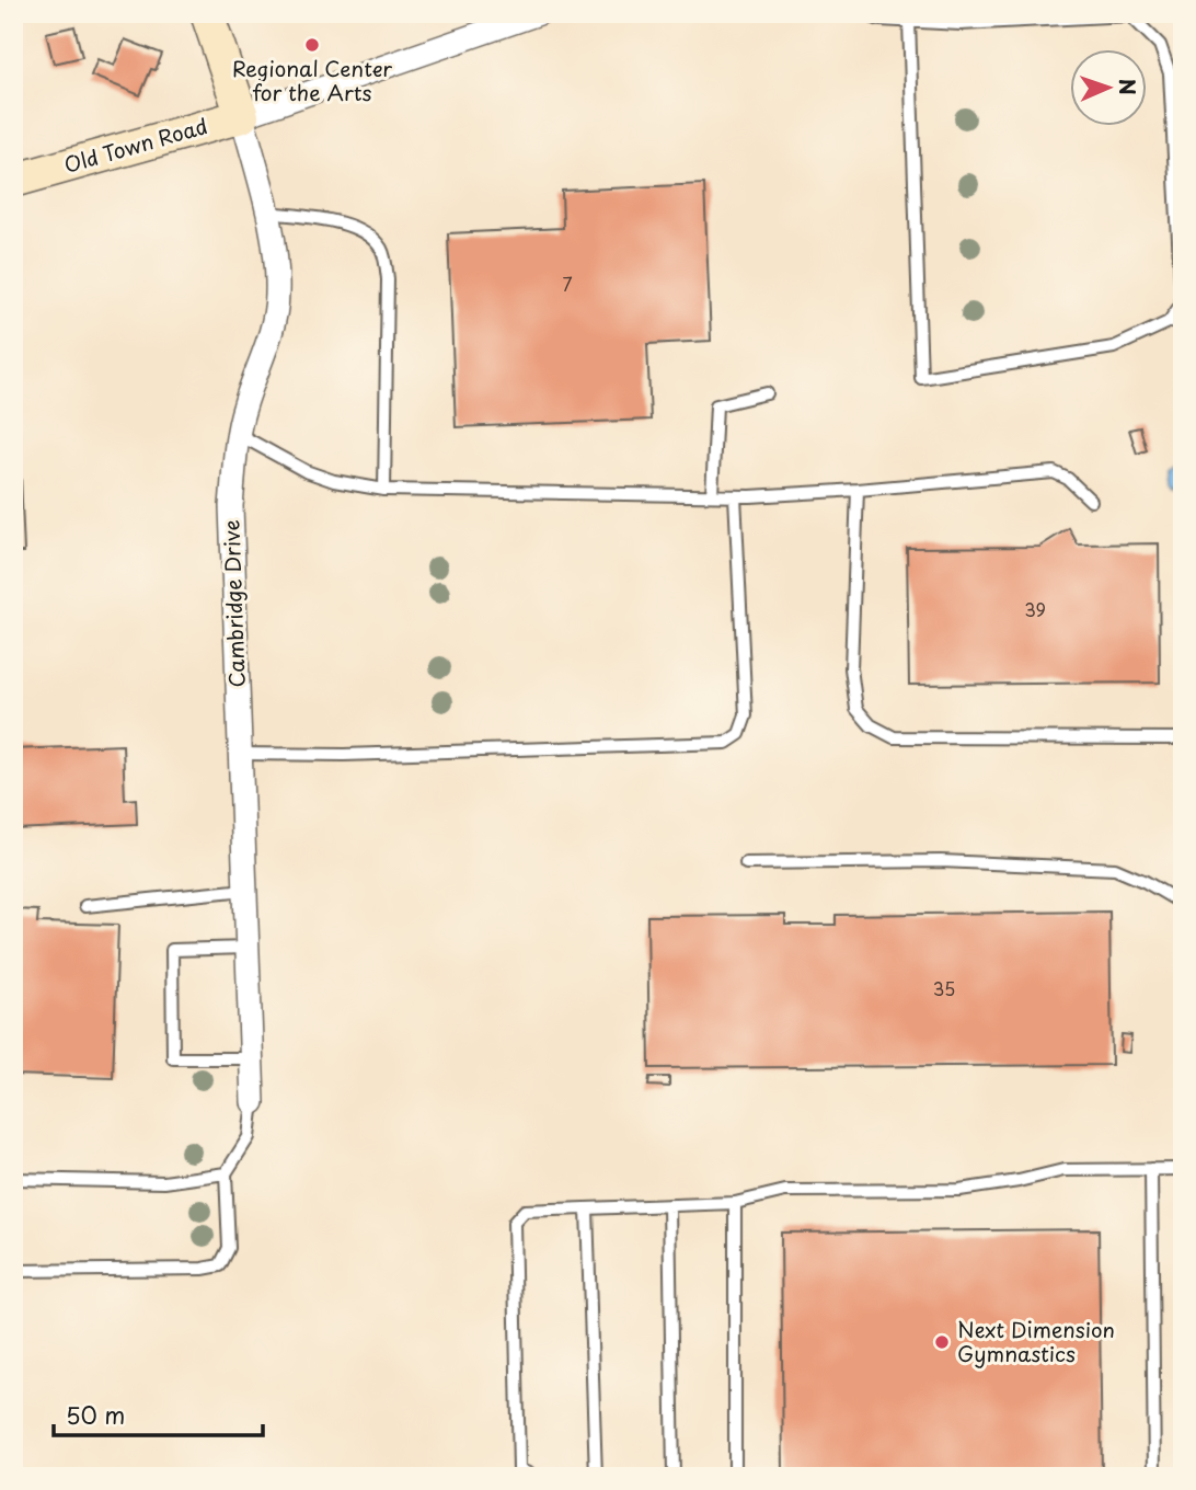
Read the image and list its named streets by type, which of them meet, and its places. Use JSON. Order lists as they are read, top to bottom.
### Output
{
  "streets": {
    "main road": ["Old Town Road"],
    "street": ["Cambridge Drive"]
  },
  "crossings": [
    ["Old Town Road", "Cambridge Drive"]
  ],
  "places": ["Regional Center for the Arts", "Next Dimension Gymnastics"],
  "house_numbers": ["7", "39", "35"],
  "scale_bar": "50 m",
  "north": "right"
}
